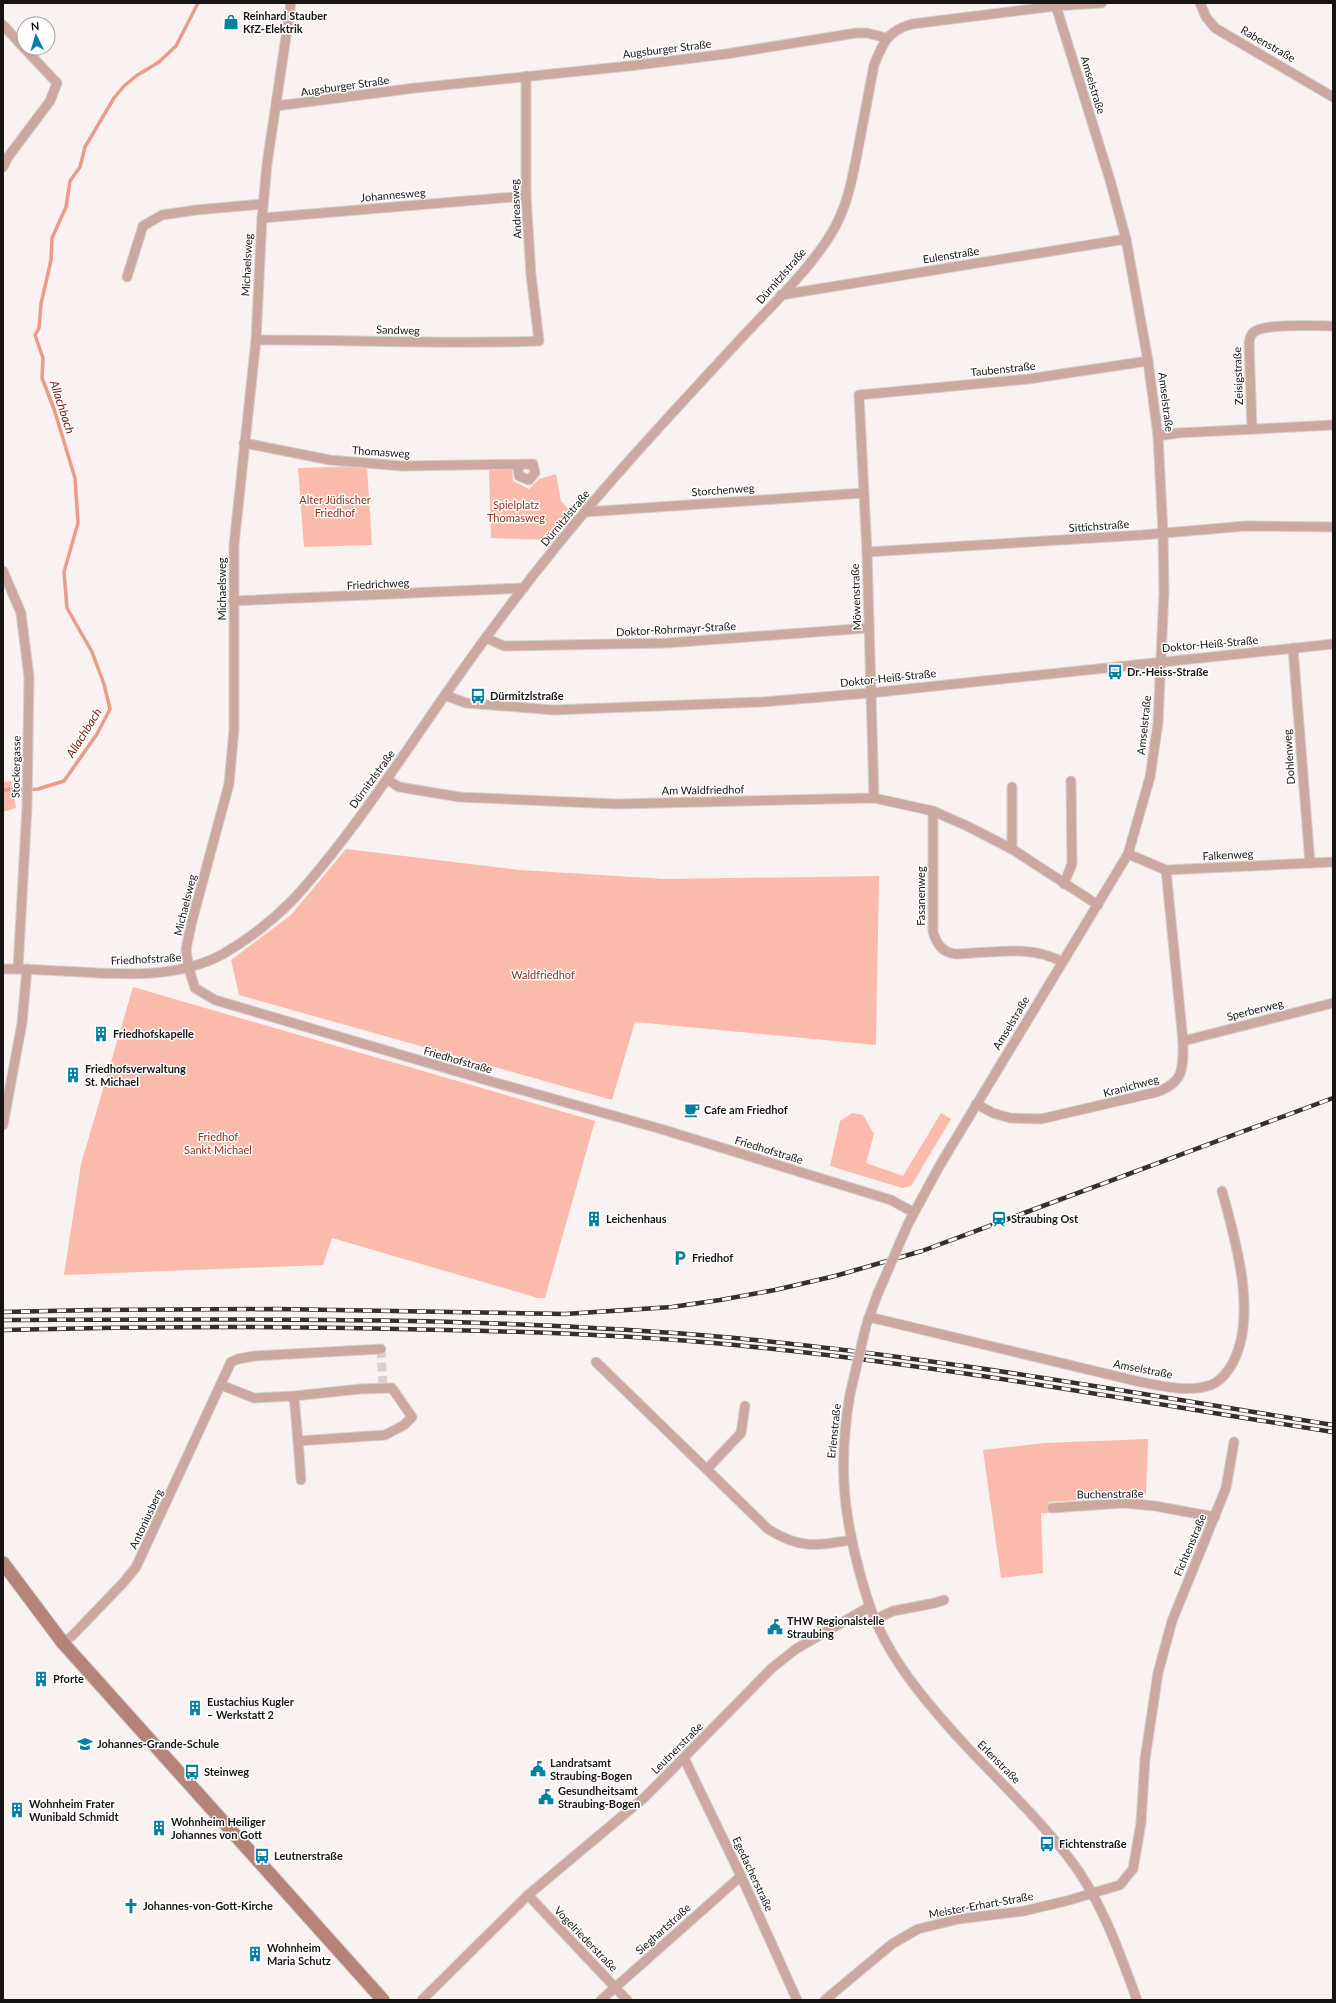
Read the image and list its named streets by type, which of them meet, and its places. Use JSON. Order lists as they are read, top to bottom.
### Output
{
  "streets": {
    "street": [
      "Rabenstraße",
      "Augsburger Straße",
      "Amselstraße",
      "Johannesweg",
      "Andreasweg",
      "Eulenstraße",
      "Michaelsweg",
      "Dürnitzlstraße",
      "Sandweg",
      "Taubenstraße",
      "Zeisigstraße",
      "Thomasweg",
      "Storchenweg",
      "Sittichstraße",
      "Friedrichweg",
      "Möwenstraße",
      "Doktor-Rohrmayr-Straße",
      "Doktor-Heiß-Straße",
      "Dohlenweg",
      "Stockergasse",
      "Am Waldfriedhof",
      "Falkenweg",
      "Fasanenweg",
      "Friedhofstraße",
      "Sperberweg",
      "Kranichweg",
      "Erlenstraße",
      "Buchenstraße",
      "Antoniusberg",
      "Fichtenstraße",
      "Leutnerstraße",
      "Egedacherstraße",
      "Meister-Erhart-Straße",
      "Sieghartstraße",
      "Vogelriederstraße"
    ]
  },
  "crossings": [
    ["Augsburger Straße", "Andreasweg"],
    ["Augsburger Straße", "Michaelsweg"],
    ["Augsburger Straße", "Dürnitzlstraße"],
    ["Amselstraße", "Eulenstraße"],
    ["Amselstraße", "Taubenstraße"],
    ["Amselstraße", "Sittichstraße"],
    ["Amselstraße", "Doktor-Heiß-Straße"],
    ["Amselstraße", "Am Waldfriedhof"],
    ["Amselstraße", "Falkenweg"],
    ["Amselstraße", "Fasanenweg"],
    ["Amselstraße", "Friedhofstraße"],
    ["Amselstraße", "Kranichweg"],
    ["Amselstraße", "Erlenstraße"],
    ["Johannesweg", "Andreasweg"],
    ["Johannesweg", "Michaelsweg"],
    ["Andreasweg", "Sandweg"],
    ["Eulenstraße", "Dürnitzlstraße"],
    ["Michaelsweg", "Dürnitzlstraße"],
    ["Michaelsweg", "Sandweg"],
    ["Michaelsweg", "Thomasweg"],
    ["Michaelsweg", "Friedrichweg"],
    ["Michaelsweg", "Friedhofstraße"],
    ["Dürnitzlstraße", "Storchenweg"],
    ["Dürnitzlstraße", "Friedrichweg"],
    ["Dürnitzlstraße", "Doktor-Rohrmayr-Straße"],
    ["Dürnitzlstraße", "Doktor-Heiß-Straße"],
    ["Dürnitzlstraße", "Am Waldfriedhof"],
    ["Dürnitzlstraße", "Friedhofstraße"],
    ["Taubenstraße", "Möwenstraße"],
    ["Storchenweg", "Möwenstraße"],
    ["Sittichstraße", "Möwenstraße"],
    ["Möwenstraße", "Doktor-Rohrmayr-Straße"],
    ["Möwenstraße", "Doktor-Heiß-Straße"],
    ["Möwenstraße", "Am Waldfriedhof"],
    ["Doktor-Heiß-Straße", "Dohlenweg"],
    ["Dohlenweg", "Falkenweg"],
    ["Stockergasse", "Friedhofstraße"],
    ["Am Waldfriedhof", "Fasanenweg"],
    ["Falkenweg", "Kranichweg"],
    ["Sperberweg", "Kranichweg"],
    ["Erlenstraße", "Fichtenstraße"],
    ["Erlenstraße", "Leutnerstraße"],
    ["Erlenstraße", "Meister-Erhart-Straße"],
    ["Buchenstraße", "Fichtenstraße"],
    ["Fichtenstraße", "Meister-Erhart-Straße"],
    ["Leutnerstraße", "Egedacherstraße"],
    ["Leutnerstraße", "Vogelriederstraße"],
    ["Egedacherstraße", "Sieghartstraße"],
    ["Sieghartstraße", "Vogelriederstraße"]
  ],
  "water": ["Allachbach"],
  "parks": [
    "Alter Jüdischer Friedhof",
    "Spielplatz Thomasweg",
    "Waldfriedhof",
    "Friedhof Sankt Michael"
  ],
  "places": {
    "shop": ["Reinhard Stauber KfZ-Elektrik"],
    "bus stop": [
      "Dr.-Heiss-Straße",
      "Dürmitzlstraße",
      "Steinweg",
      "Fichtenstraße",
      "Leutnerstraße"
    ],
    "building": [
      "Friedhofskapelle",
      "Friedhofsverwaltung St. Michael",
      "Leichenhaus",
      "Pforte",
      "Eustachius Kugler – Werkstatt 2",
      "Wohnheim Frater Wunibald Schmidt",
      "Wohnheim Heiliger Johannes von Gott",
      "Wohnheim Maria Schutz"
    ],
    "cafe": ["Cafe am Friedhof"],
    "station": ["Straubing Ost"],
    "parking": ["Friedhof"],
    "public building": ["THW Regionalstelle Straubing", "Landratsamt Straubing-Bogen", "Gesundheitsamt Straubing-Bogen"],
    "school or university": ["Johannes-Grande-Schule"],
    "church": ["Johannes-von-Gott-Kirche"]
  },
  "north": "top"
}
